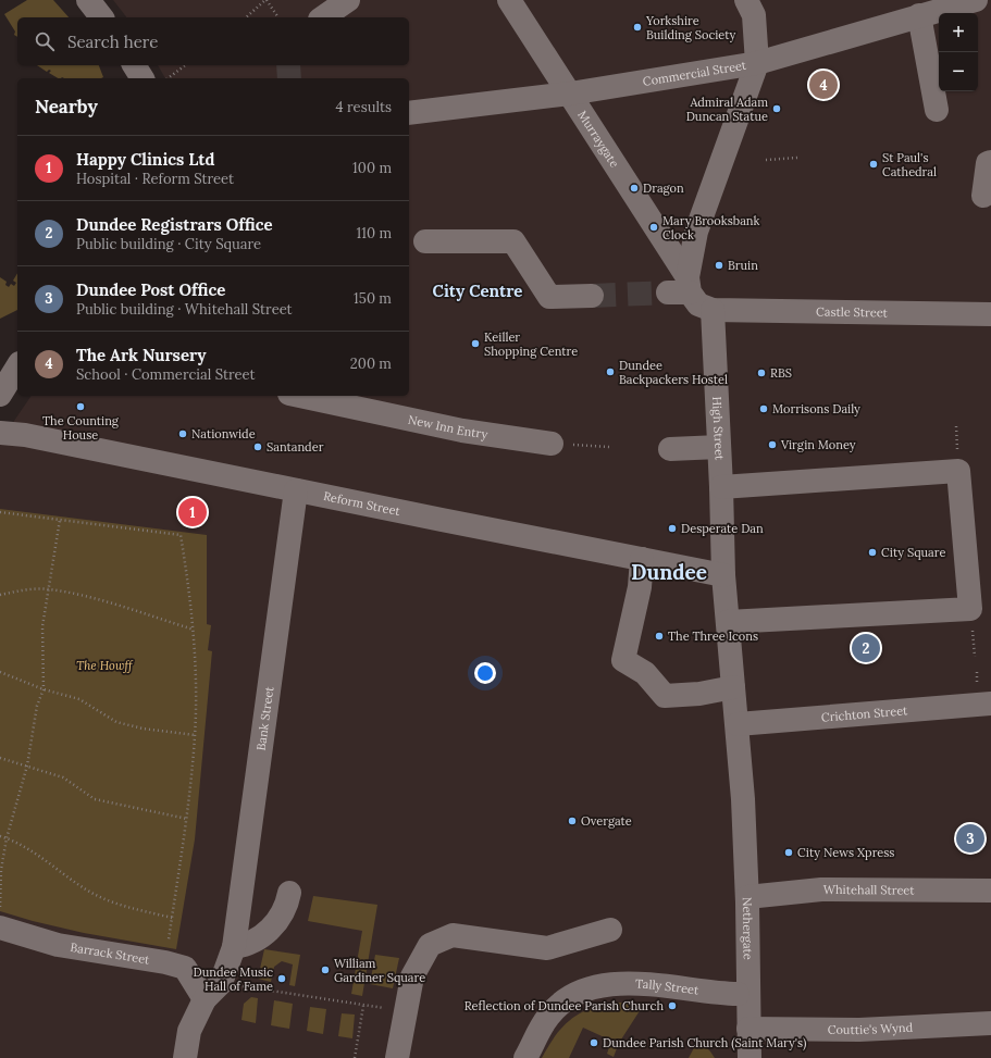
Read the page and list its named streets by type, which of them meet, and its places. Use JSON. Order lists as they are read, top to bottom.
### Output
{
  "streets": {
    "street": [
      "Commercial Street",
      "Murraygate",
      "Castle Street",
      "New Inn Entry",
      "High Street",
      "Reform Street",
      "Crichton Street",
      "Bank Street",
      "Whitehall Street",
      "Nethergate",
      "Barrack Street",
      "Tally Street",
      "Couttie's Wynd"
    ]
  },
  "crossings": [
    ["Commercial Street", "Murraygate"],
    ["Castle Street", "High Street"],
    ["High Street", "Reform Street"],
    ["High Street", "Crichton Street"],
    ["High Street", "Nethergate"],
    ["Reform Street", "Bank Street"],
    ["Bank Street", "Barrack Street"],
    ["Whitehall Street", "Nethergate"],
    ["Nethergate", "Couttie's Wynd"]
  ],
  "districts": ["City Centre", "Dundee"],
  "parks": ["The Howff"],
  "places": [
    "Yorkshire Building Society",
    "Admiral Adam Duncan Statue",
    "St Paul's Cathedral",
    "Dragon",
    "Mary Brooksbank Clock",
    "Bruin",
    "Keiller Shopping Centre",
    "Dundee Backpackers Hostel",
    "RBS",
    "The Counting House",
    "Morrisons Daily",
    "Nationwide",
    "Virgin Money",
    "Santander",
    "Desperate Dan",
    "City Square",
    "The Three Icons",
    "Overgate",
    "City News Xpress",
    "William Gardiner Square",
    "Dundee Music Hall of Fame",
    "Reflection of Dundee Parish Church",
    "Dundee Parish Church (Saint Mary's)"
  ],
  "page": {
    "map_buttons": ["+", "−"],
    "search": "Search here",
    "pins": [
      "4",
      "1",
      "2",
      "3"
    ],
    "heading": ["Nearby", "4 results"],
    "list": [
      {
        "mark": "1",
        "name": "Happy Clinics Ltd",
        "note": "Hospital · Reform Street",
        "value": "100 m"
      },
      {
        "mark": "2",
        "name": "Dundee Registrars Office",
        "note": "Public building · City Square",
        "value": "110 m"
      },
      {
        "mark": "3",
        "name": "Dundee Post Office",
        "note": "Public building · Whitehall Street",
        "value": "150 m"
      },
      {
        "mark": "4",
        "name": "The Ark Nursery",
        "note": "School · Commercial Street",
        "value": "200 m"
      }
    ]
  }
}
